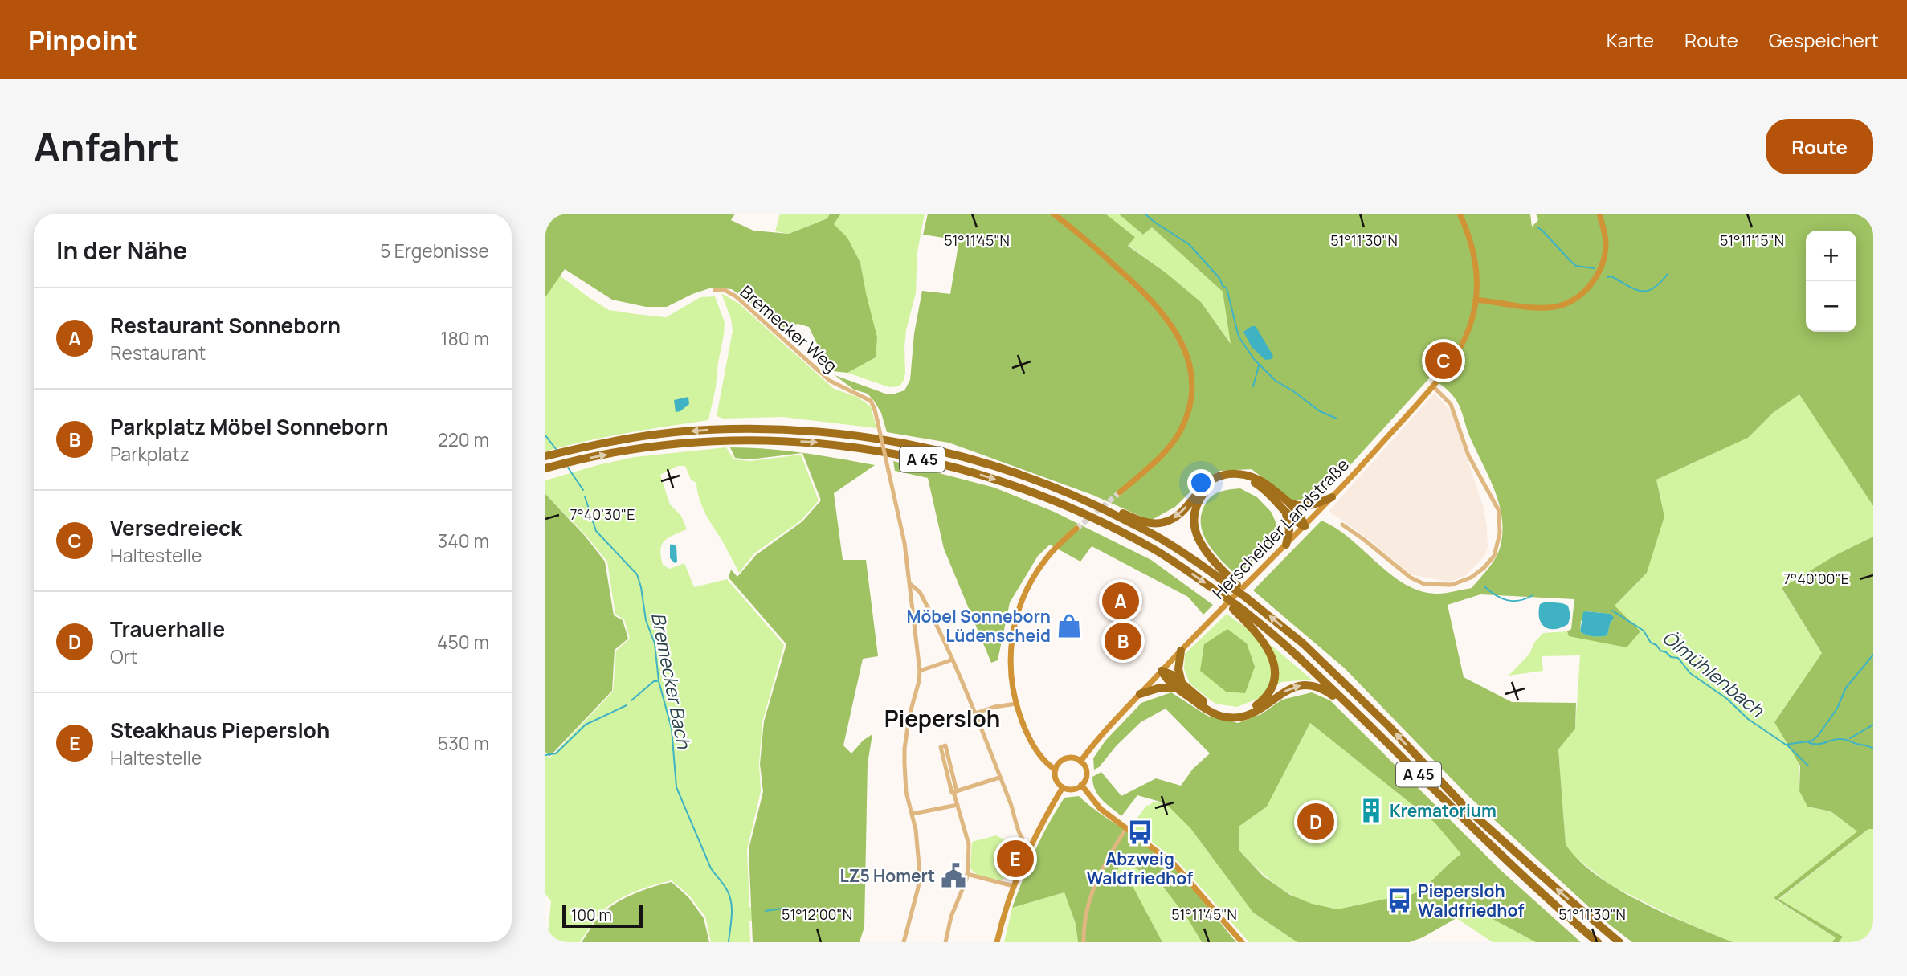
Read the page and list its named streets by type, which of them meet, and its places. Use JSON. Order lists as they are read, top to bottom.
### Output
{
  "streets": {
    "highway": ["A 45"],
    "main road": ["Herscheider Landstraße"],
    "street": ["Bremecker Weg"]
  },
  "districts": ["Piepersloh"],
  "water": ["Ölmühlenbach", "Bremecker Bach"],
  "places": {
    "shop": ["Möbel Sonneborn Lüdenscheid"],
    "building": ["Krematorium"],
    "bus stop": ["Abzweig Waldfriedhof", "Piepersloh Waldfriedhof"],
    "public building": ["LZ5 Homert"]
  },
  "scale_bar": "100 m",
  "page": {
    "header": "Pinpoint",
    "nav": ["Karte", "Route", "Gespeichert"],
    "buttons": "Route",
    "title": "Anfahrt",
    "heading": ["In der Nähe", "5 Ergebnisse"],
    "map_buttons": ["+", "−"],
    "list": [
      {
        "mark": "A",
        "name": "Restaurant Sonneborn",
        "note": "Restaurant",
        "value": "180 m"
      },
      {
        "mark": "B",
        "name": "Parkplatz Möbel Sonneborn",
        "note": "Parkplatz",
        "value": "220 m"
      },
      {
        "mark": "C",
        "name": "Versedreieck",
        "note": "Haltestelle",
        "value": "340 m"
      },
      {
        "mark": "D",
        "name": "Trauerhalle",
        "note": "Ort",
        "value": "450 m"
      },
      {
        "mark": "E",
        "name": "Steakhaus Piepersloh",
        "note": "Haltestelle",
        "value": "530 m"
      }
    ],
    "pins": [
      "C",
      "A",
      "B",
      "D",
      "E"
    ],
    "scale": "100 m"
  },
  "coordinates": [
    "51°11'45\"N",
    "51°11'30\"N",
    "51°11'15\"N",
    "7°40'30\"E",
    "7°40'00\"E",
    "51°12'00\"N"
  ]
}
